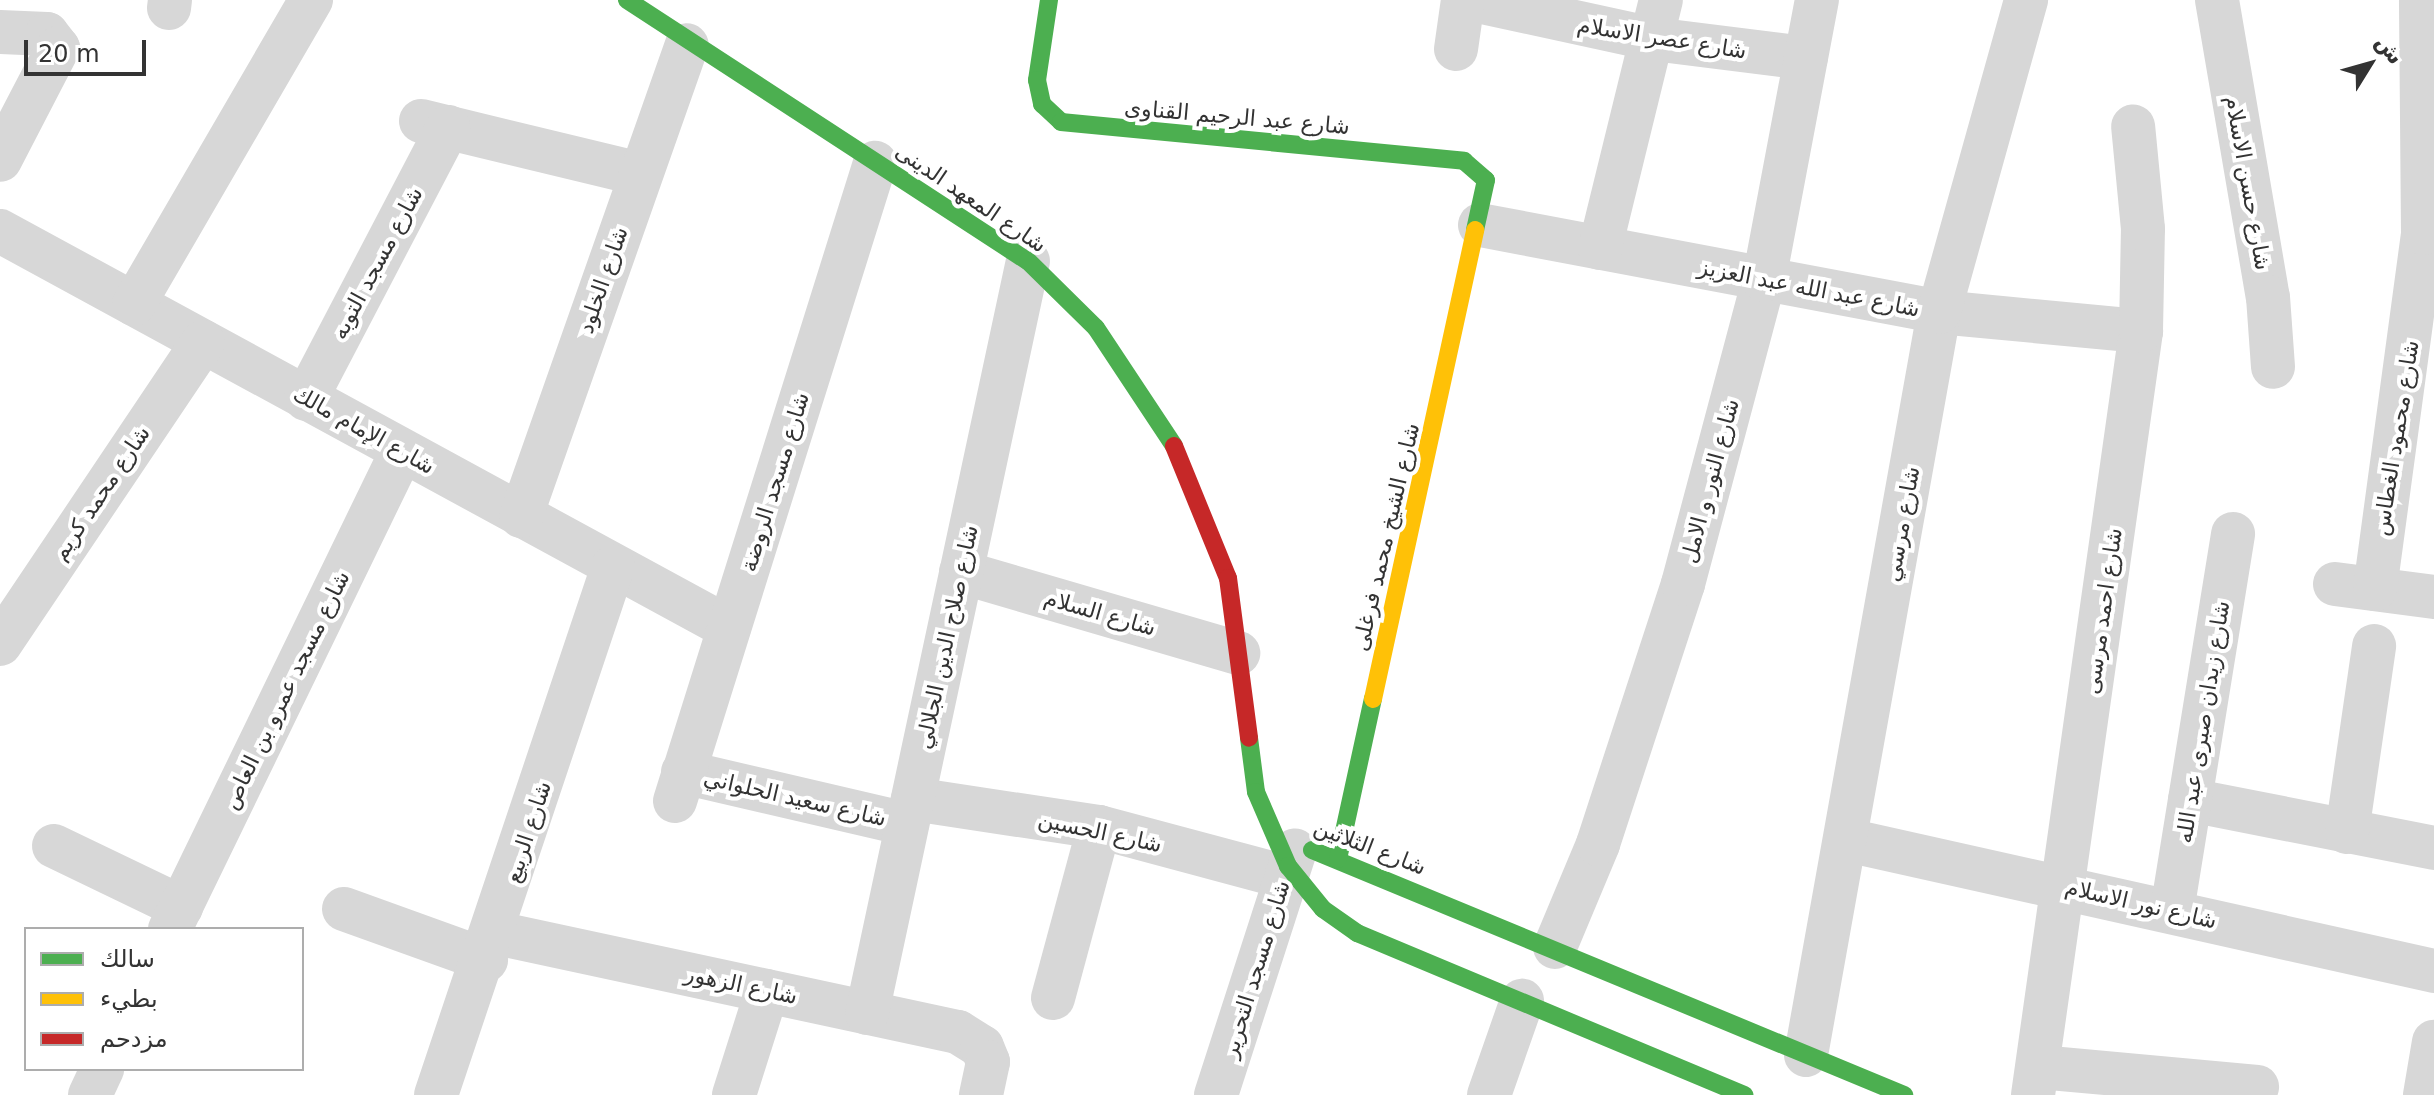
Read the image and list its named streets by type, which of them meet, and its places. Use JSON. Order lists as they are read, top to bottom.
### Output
{
  "streets": {
    "street": [
      "شارع عصر الاسلام",
      "شارع عبد الرحيم القناوى",
      "شارع حسن الاسلام",
      "شارع المعهد الدينى",
      "شارع مسجد التوبه",
      "شارع الخلود",
      "شارع عبد الله عبد العزيز",
      "شارع الإمام مالك",
      "شارع محمود الغطاس",
      "شارع النور و الامل",
      "شارع مسجد الروضة",
      "شارع محمد كريم",
      "شارع مرسي",
      "شارع الشيخ محمد فرغلى",
      "شارع احمد مرسى",
      "شارع السلام",
      "شارع صلاح الدين الجلالي",
      "شارع مسجد عمرو بن العاص",
      "شارع زيدان صبرى عبد الله",
      "شارع سعيد الحلواني",
      "شارع الربيع",
      "شارع الحسين",
      "شارع الثلاثين",
      "شارع نور الاسلام",
      "شارع مسجد التحرير",
      "شارع الزهور"
    ]
  },
  "crossings": [
    ["شارع عصر الاسلام", "شارع النور و الامل"],
    ["شارع عبد الرحيم القناوى", "شارع عبد الله عبد العزيز"],
    ["شارع عبد الرحيم القناوى", "شارع الشيخ محمد فرغلى"],
    ["شارع المعهد الدينى", "شارع الخلود"],
    ["شارع المعهد الدينى", "شارع مسجد الروضة"],
    ["شارع المعهد الدينى", "شارع السلام"],
    ["شارع المعهد الدينى", "شارع صلاح الدين الجلالي"],
    ["شارع المعهد الدينى", "شارع الحسين"],
    ["شارع المعهد الدينى", "شارع الثلاثين"],
    ["شارع المعهد الدينى", "شارع مسجد التحرير"],
    ["شارع مسجد التوبه", "شارع الخلود"],
    ["شارع مسجد التوبه", "شارع الإمام مالك"],
    ["شارع الخلود", "شارع الإمام مالك"],
    ["شارع عبد الله عبد العزيز", "شارع النور و الامل"],
    ["شارع عبد الله عبد العزيز", "شارع مرسي"],
    ["شارع عبد الله عبد العزيز", "شارع الشيخ محمد فرغلى"],
    ["شارع عبد الله عبد العزيز", "شارع احمد مرسى"],
    ["شارع الإمام مالك", "شارع مسجد الروضة"],
    ["شارع الإمام مالك", "شارع محمد كريم"],
    ["شارع الإمام مالك", "شارع مسجد عمرو بن العاص"],
    ["شارع الإمام مالك", "شارع الربيع"],
    ["شارع النور و الامل", "شارع الثلاثين"],
    ["شارع مسجد الروضة", "شارع سعيد الحلواني"],
    ["شارع مرسي", "شارع الثلاثين"],
    ["شارع مرسي", "شارع نور الاسلام"],
    ["شارع الشيخ محمد فرغلى", "شارع الثلاثين"],
    ["شارع احمد مرسى", "شارع نور الاسلام"],
    ["شارع السلام", "شارع صلاح الدين الجلالي"],
    ["شارع صلاح الدين الجلالي", "شارع سعيد الحلواني"],
    ["شارع صلاح الدين الجلالي", "شارع الحسين"],
    ["شارع صلاح الدين الجلالي", "شارع الزهور"],
    ["شارع زيدان صبرى عبد الله", "شارع نور الاسلام"],
    ["شارع سعيد الحلواني", "شارع الحسين"],
    ["شارع الربيع", "شارع الزهور"],
    ["شارع الحسين", "شارع الثلاثين"],
    ["شارع الحسين", "شارع مسجد التحرير"],
    ["شارع الثلاثين", "شارع مسجد التحرير"]
  ],
  "legend": ["سالك", "بطيء", "مزدحم"],
  "scale_bar": "20 m",
  "north": "top right"
}
